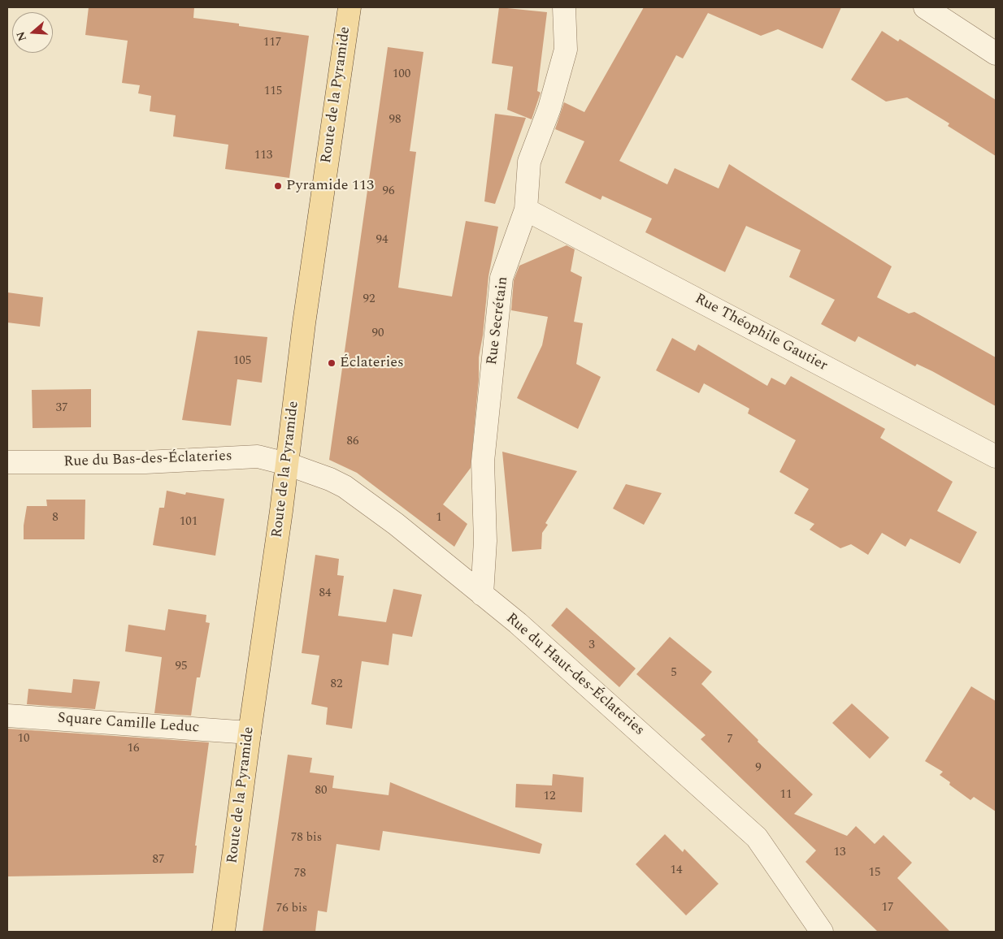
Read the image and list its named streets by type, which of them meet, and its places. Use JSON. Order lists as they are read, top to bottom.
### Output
{
  "streets": {
    "main road": ["Route de la Pyramide"],
    "street": [
      "Rue Secrétain",
      "Rue Théophile Gautier",
      "Rue du Bas-des-Éclateries",
      "Rue du Haut-des-Éclateries",
      "Square Camille Leduc"
    ]
  },
  "crossings": [
    ["Route de la Pyramide", "Rue du Bas-des-Éclateries"],
    ["Route de la Pyramide", "Rue du Haut-des-Éclateries"],
    ["Route de la Pyramide", "Square Camille Leduc"],
    ["Rue Secrétain", "Rue Théophile Gautier"],
    ["Rue Secrétain", "Rue du Haut-des-Éclateries"],
    ["Rue du Bas-des-Éclateries", "Rue du Haut-des-Éclateries"]
  ],
  "places": ["Pyramide 113", "Éclateries"],
  "house_numbers": [
    "117",
    "100",
    "115",
    "98",
    "113",
    "96",
    "94",
    "92",
    "90",
    "105",
    "37",
    "86",
    "8",
    "1",
    "101",
    "84",
    "3",
    "95",
    "5",
    "82",
    "10",
    "7",
    "16",
    "9",
    "80",
    "11",
    "12",
    "78 bis",
    "13",
    "87",
    "14",
    "15",
    "78",
    "17",
    "76 bis"
  ],
  "north": "left"
}
